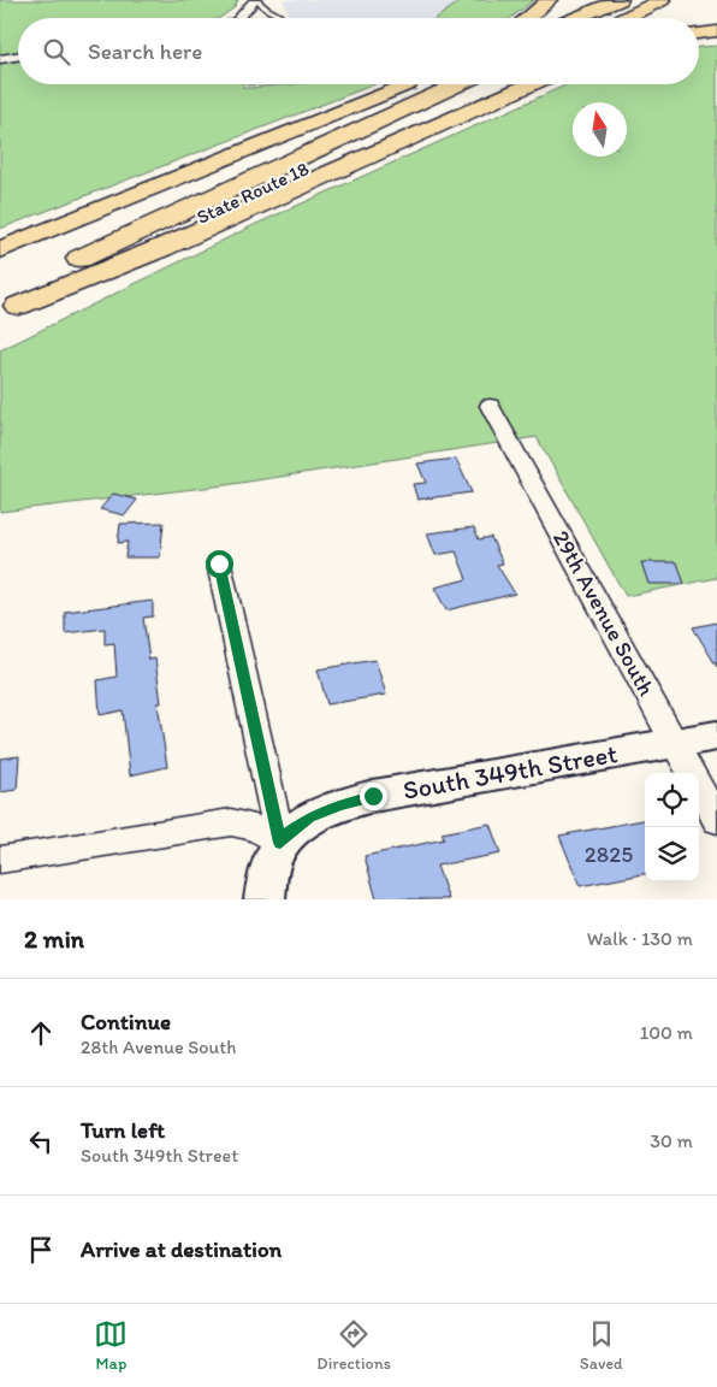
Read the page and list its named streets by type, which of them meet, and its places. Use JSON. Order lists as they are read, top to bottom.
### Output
{
  "streets": {
    "highway": ["State Route 18"],
    "street": ["29th Avenue South", "South 349th Street"]
  },
  "crossings": [
    ["29th Avenue South", "South 349th Street"]
  ],
  "house_numbers": ["2825"],
  "north": "top",
  "page": {
    "search": "Search here",
    "heading": ["2 min", "Walk · 130 m"],
    "list": [
      ["Continue", "28th Avenue South", "100 m"],
      ["Turn left", "South 349th Street", "30 m"],
      "Arrive at destination"
    ],
    "nav": ["Map", "Directions", "Saved"]
  }
}
